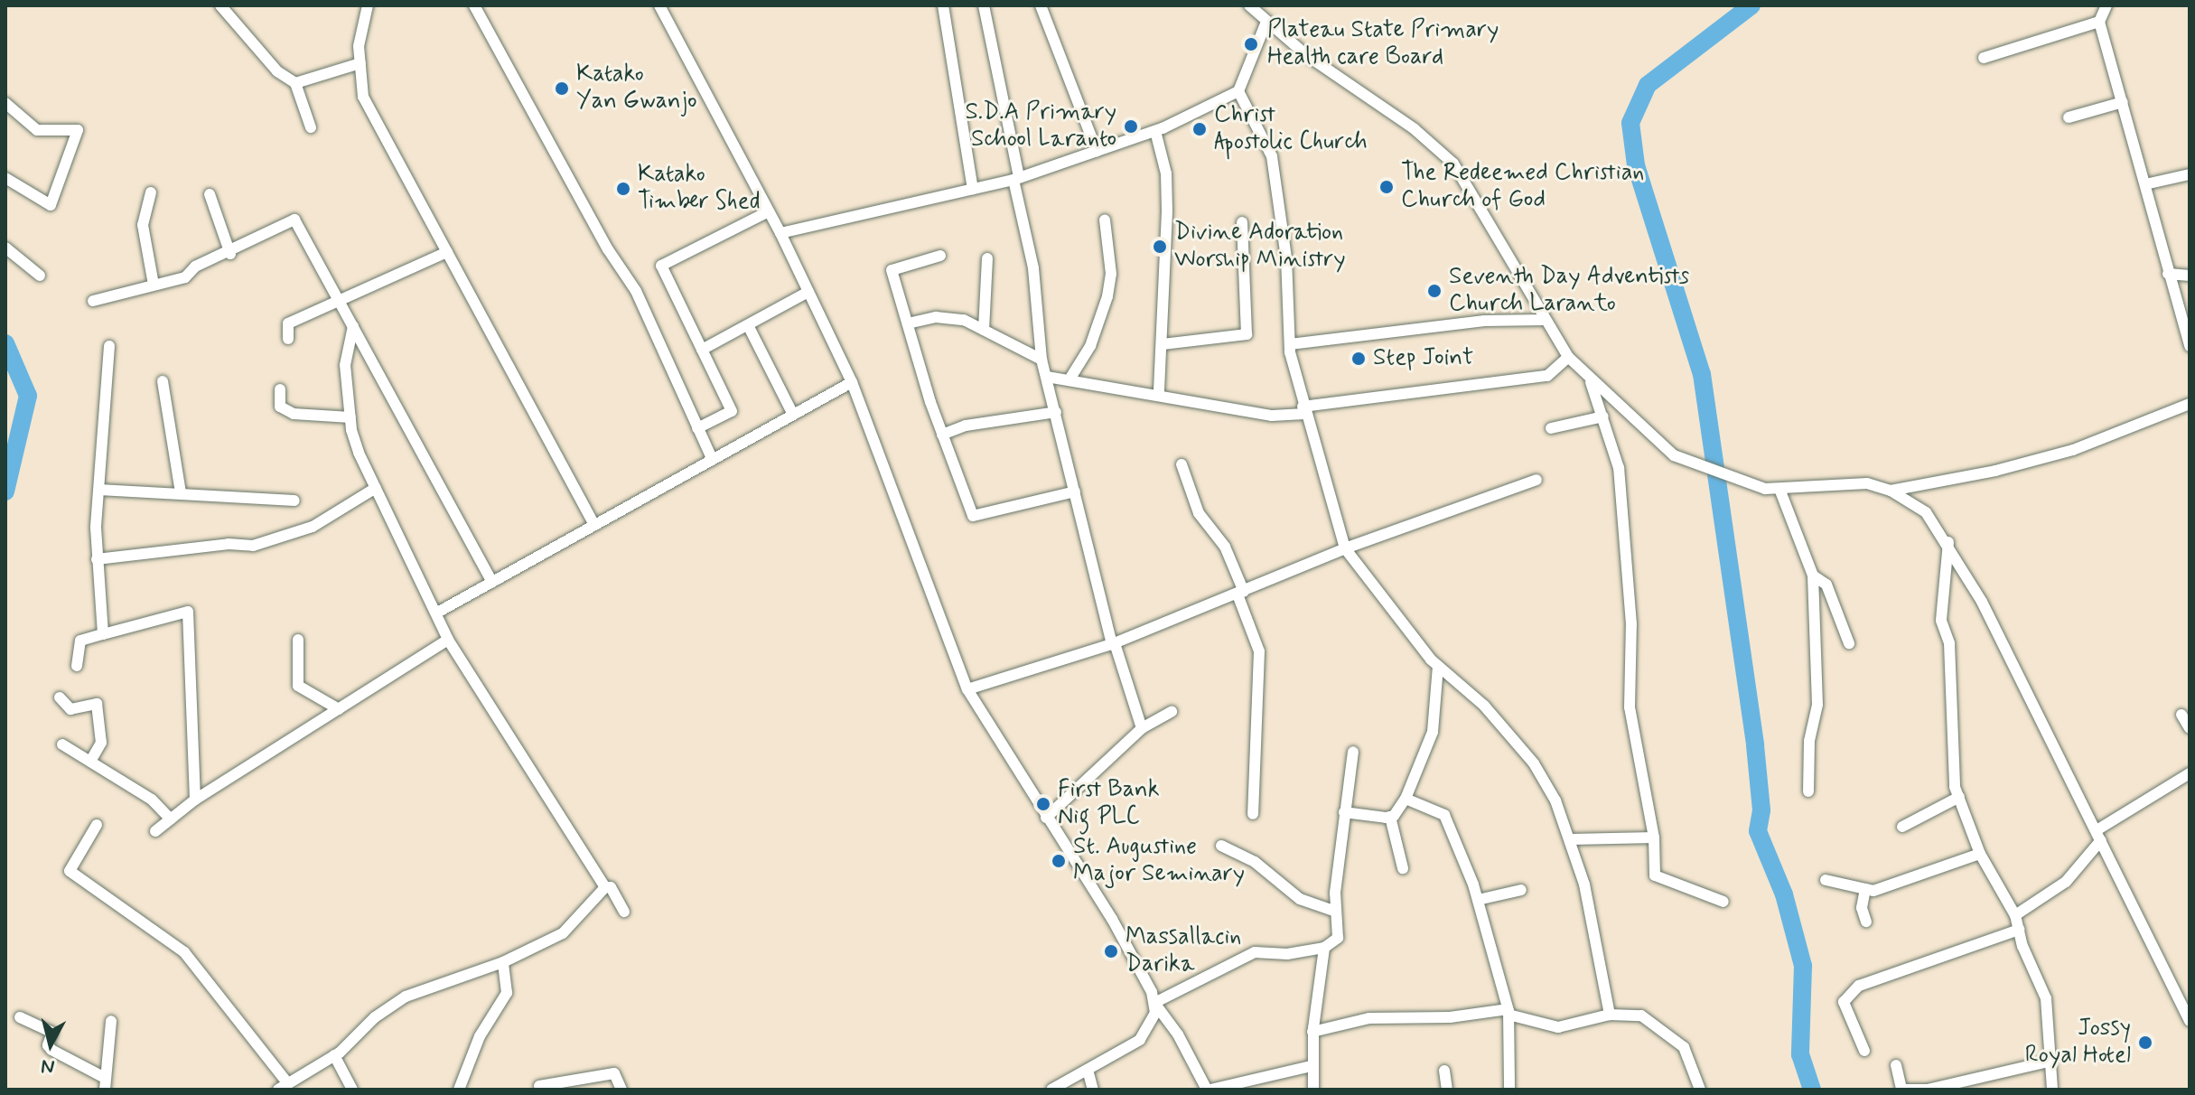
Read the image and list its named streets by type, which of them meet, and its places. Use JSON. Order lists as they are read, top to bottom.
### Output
{
  "places": [
    "Plateau State Primary Health care Board",
    "Katako Yan Gwanjo",
    "S.D.A Primary School Laranto",
    "Christ Apostolic Church",
    "The Redeemed Christian Church of God",
    "Katako Timber Shed",
    "Divine Adoration Worship Ministry",
    "Seventh Day Adventists Church Laranto",
    "Step Joint",
    "First Bank Nig PLC",
    "St. Augustine Major Seminary",
    "Massallacin Darika",
    "Jossy Royal Hotel"
  ],
  "north": "bottom"
}
